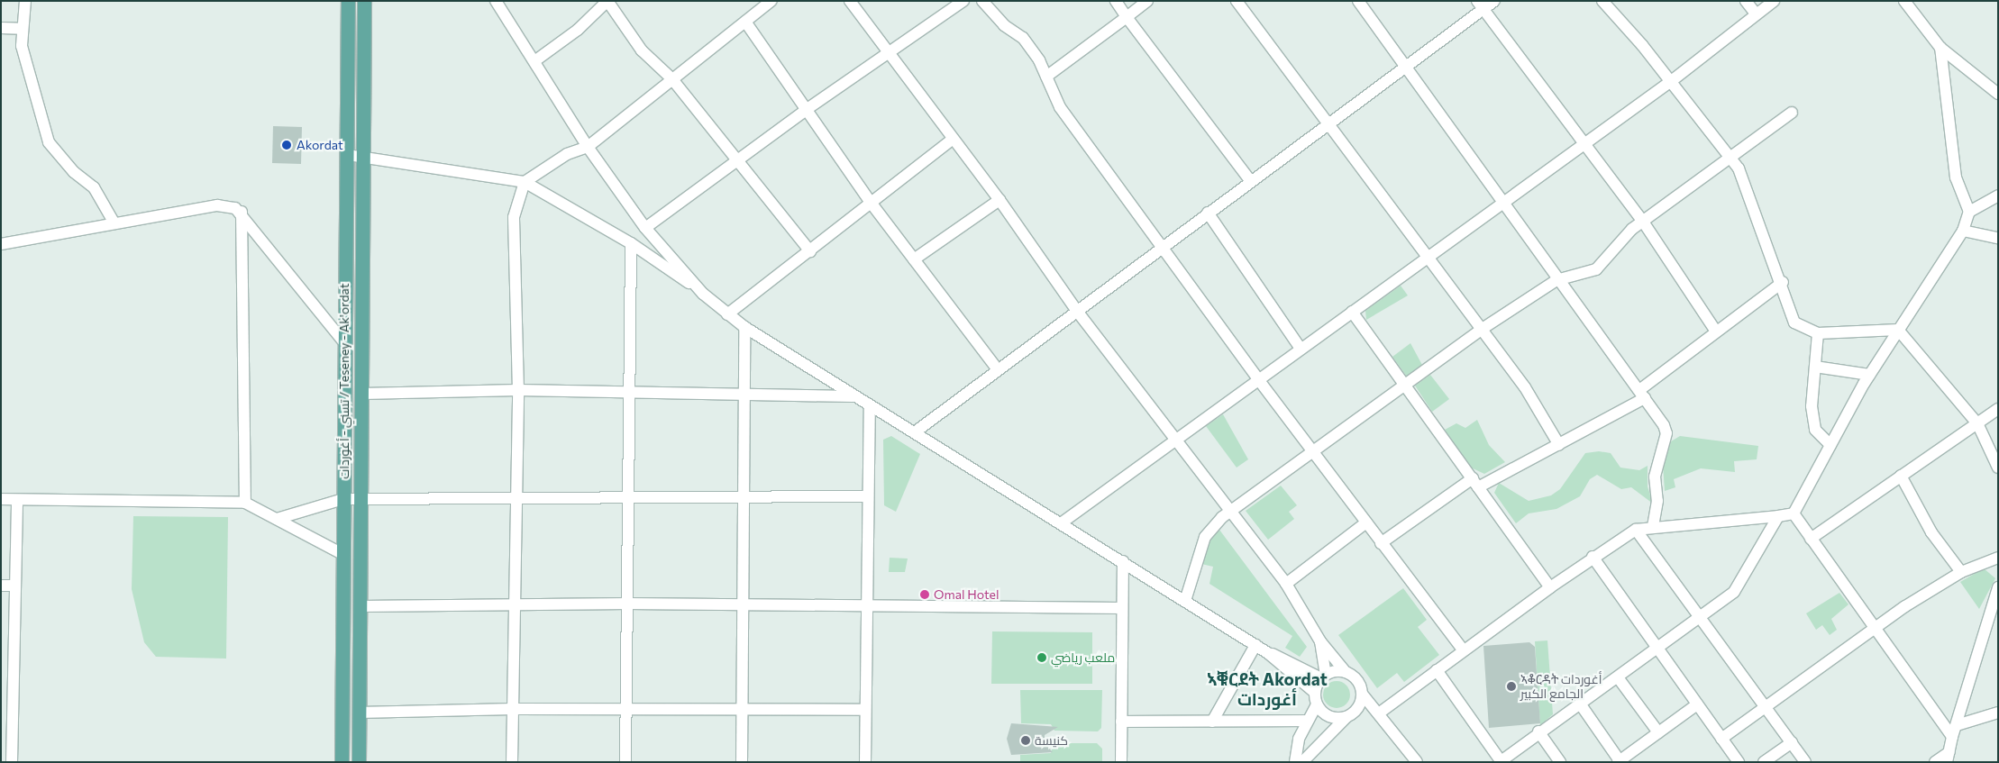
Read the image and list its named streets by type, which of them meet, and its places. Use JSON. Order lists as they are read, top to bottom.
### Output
{
  "streets": {
    "main road": ["تسني - أغوردات / Teseney - Ak'ordat"]
  },
  "districts": ["ኣቑርደት Akordat أغوردات"],
  "places": [
    "Akordat",
    "Omal Hotel",
    "ملعب رياضي",
    "ኣቆርዳት أغوردات الجامع الكبير",
    "كنيسة"
  ]
}
